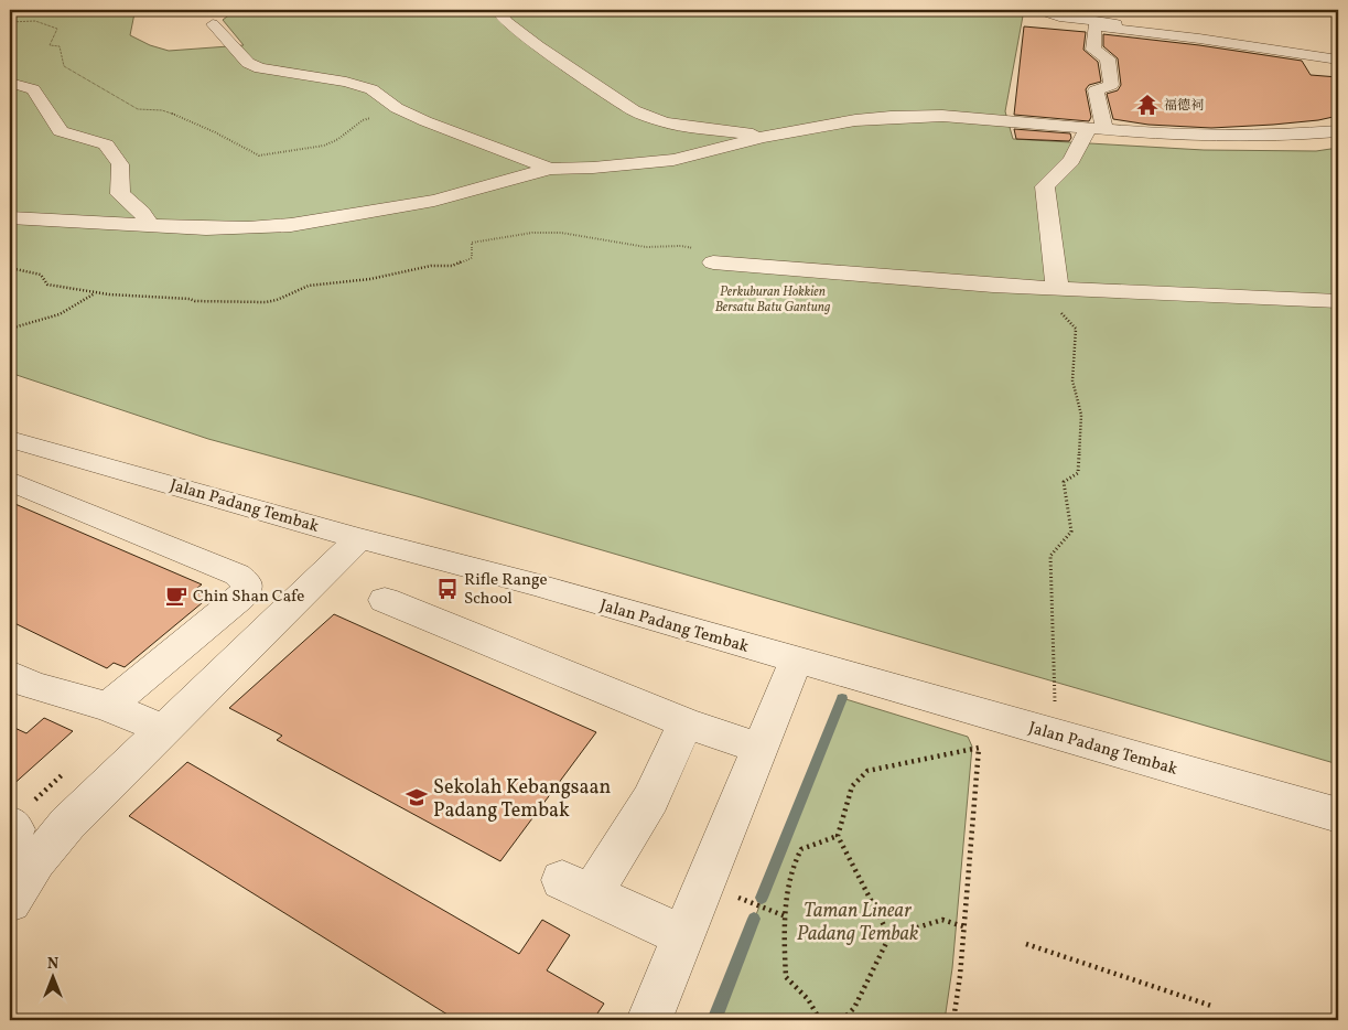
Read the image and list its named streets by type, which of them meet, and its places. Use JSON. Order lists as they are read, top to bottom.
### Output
{
  "streets": {
    "street": ["Jalan Padang Tembak"]
  },
  "parks": ["Perkuburan Hokkien Bersatu Batu Gantung", "Taman Linear Padang Tembak"],
  "places": {
    "temple": ["福德祠"],
    "bus stop": ["Rifle Range School"],
    "cafe": ["Chin Shan Cafe"],
    "school or university": ["Sekolah Kebangsaan Padang Tembak"]
  },
  "north": "top"
}
